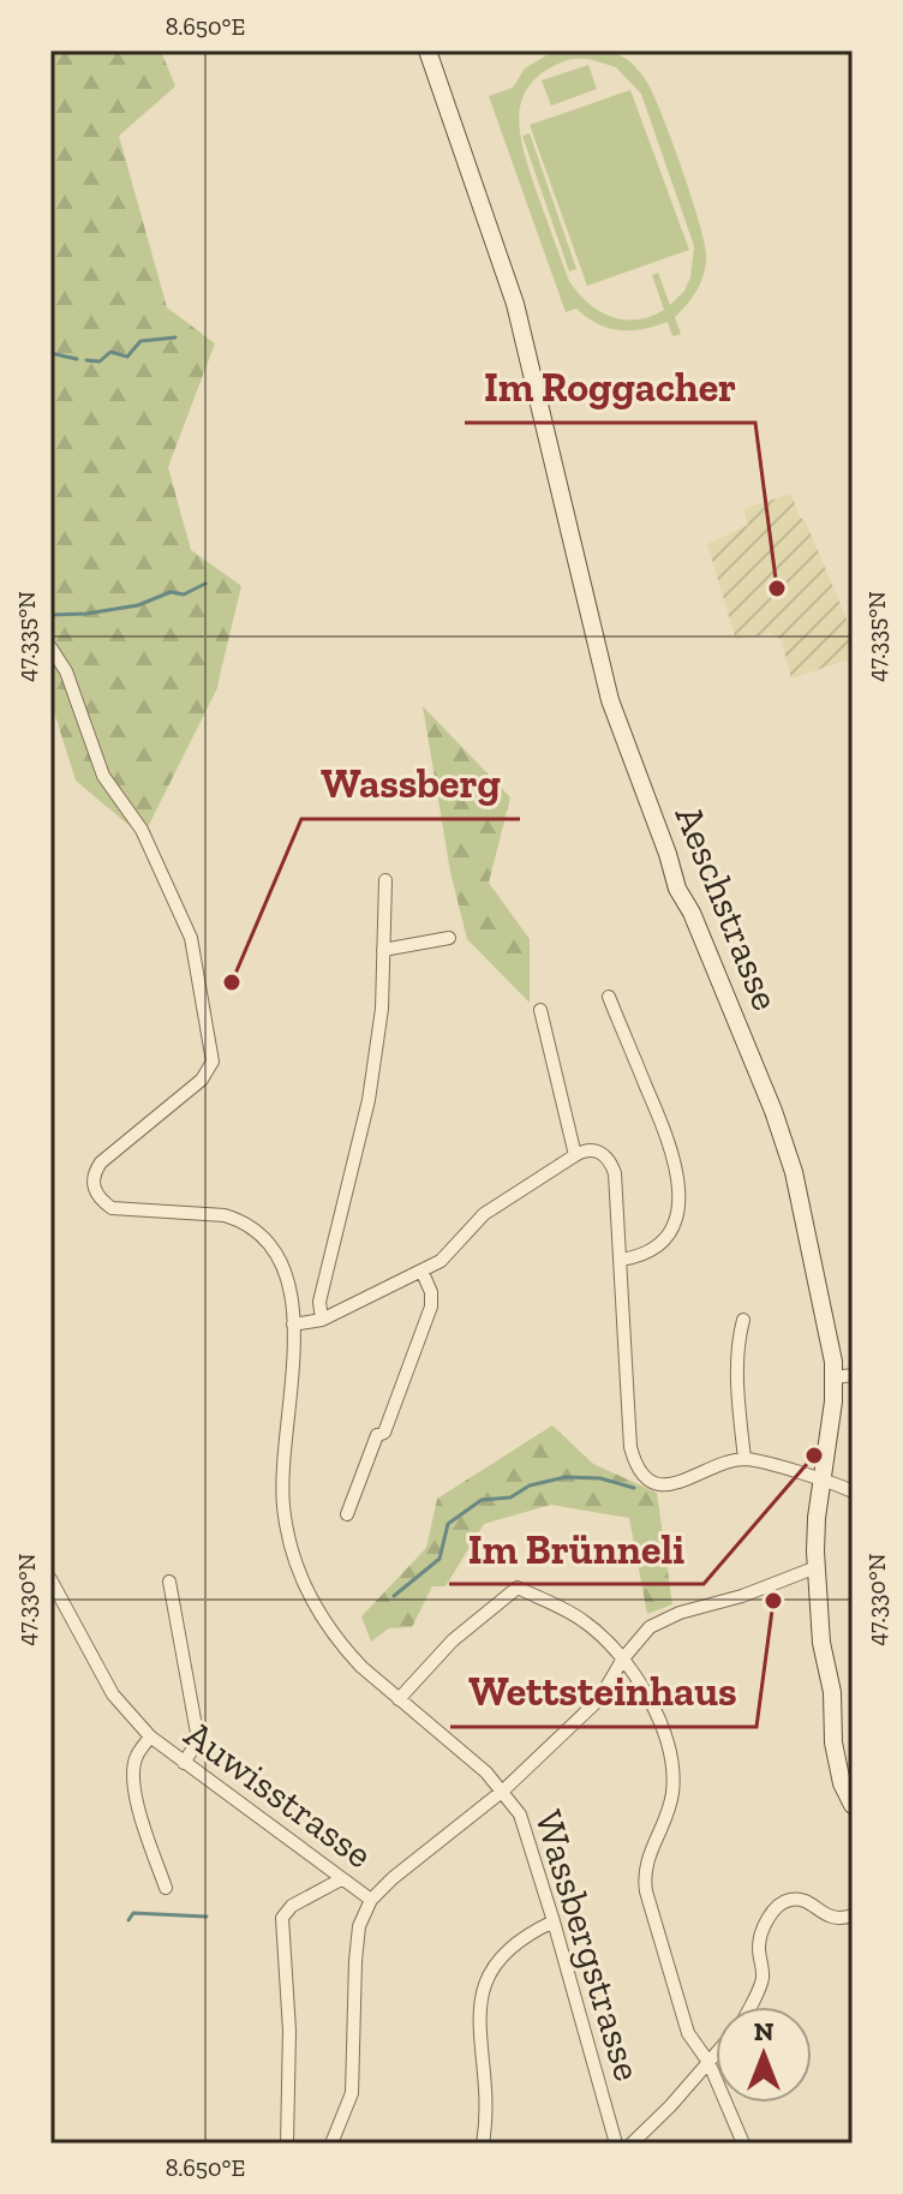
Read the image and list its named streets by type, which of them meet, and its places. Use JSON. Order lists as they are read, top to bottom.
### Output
{
  "streets": {
    "main road": ["Aeschstrasse"],
    "street": ["Auwisstrasse", "Wassbergstrasse"]
  },
  "places": [
    "Im Roggacher",
    "Wassberg",
    "Im Brünneli",
    "Wettsteinhaus"
  ],
  "north": "top",
  "coordinates": ["8.650°E", "47.335°N", "47.330°N"]
}
